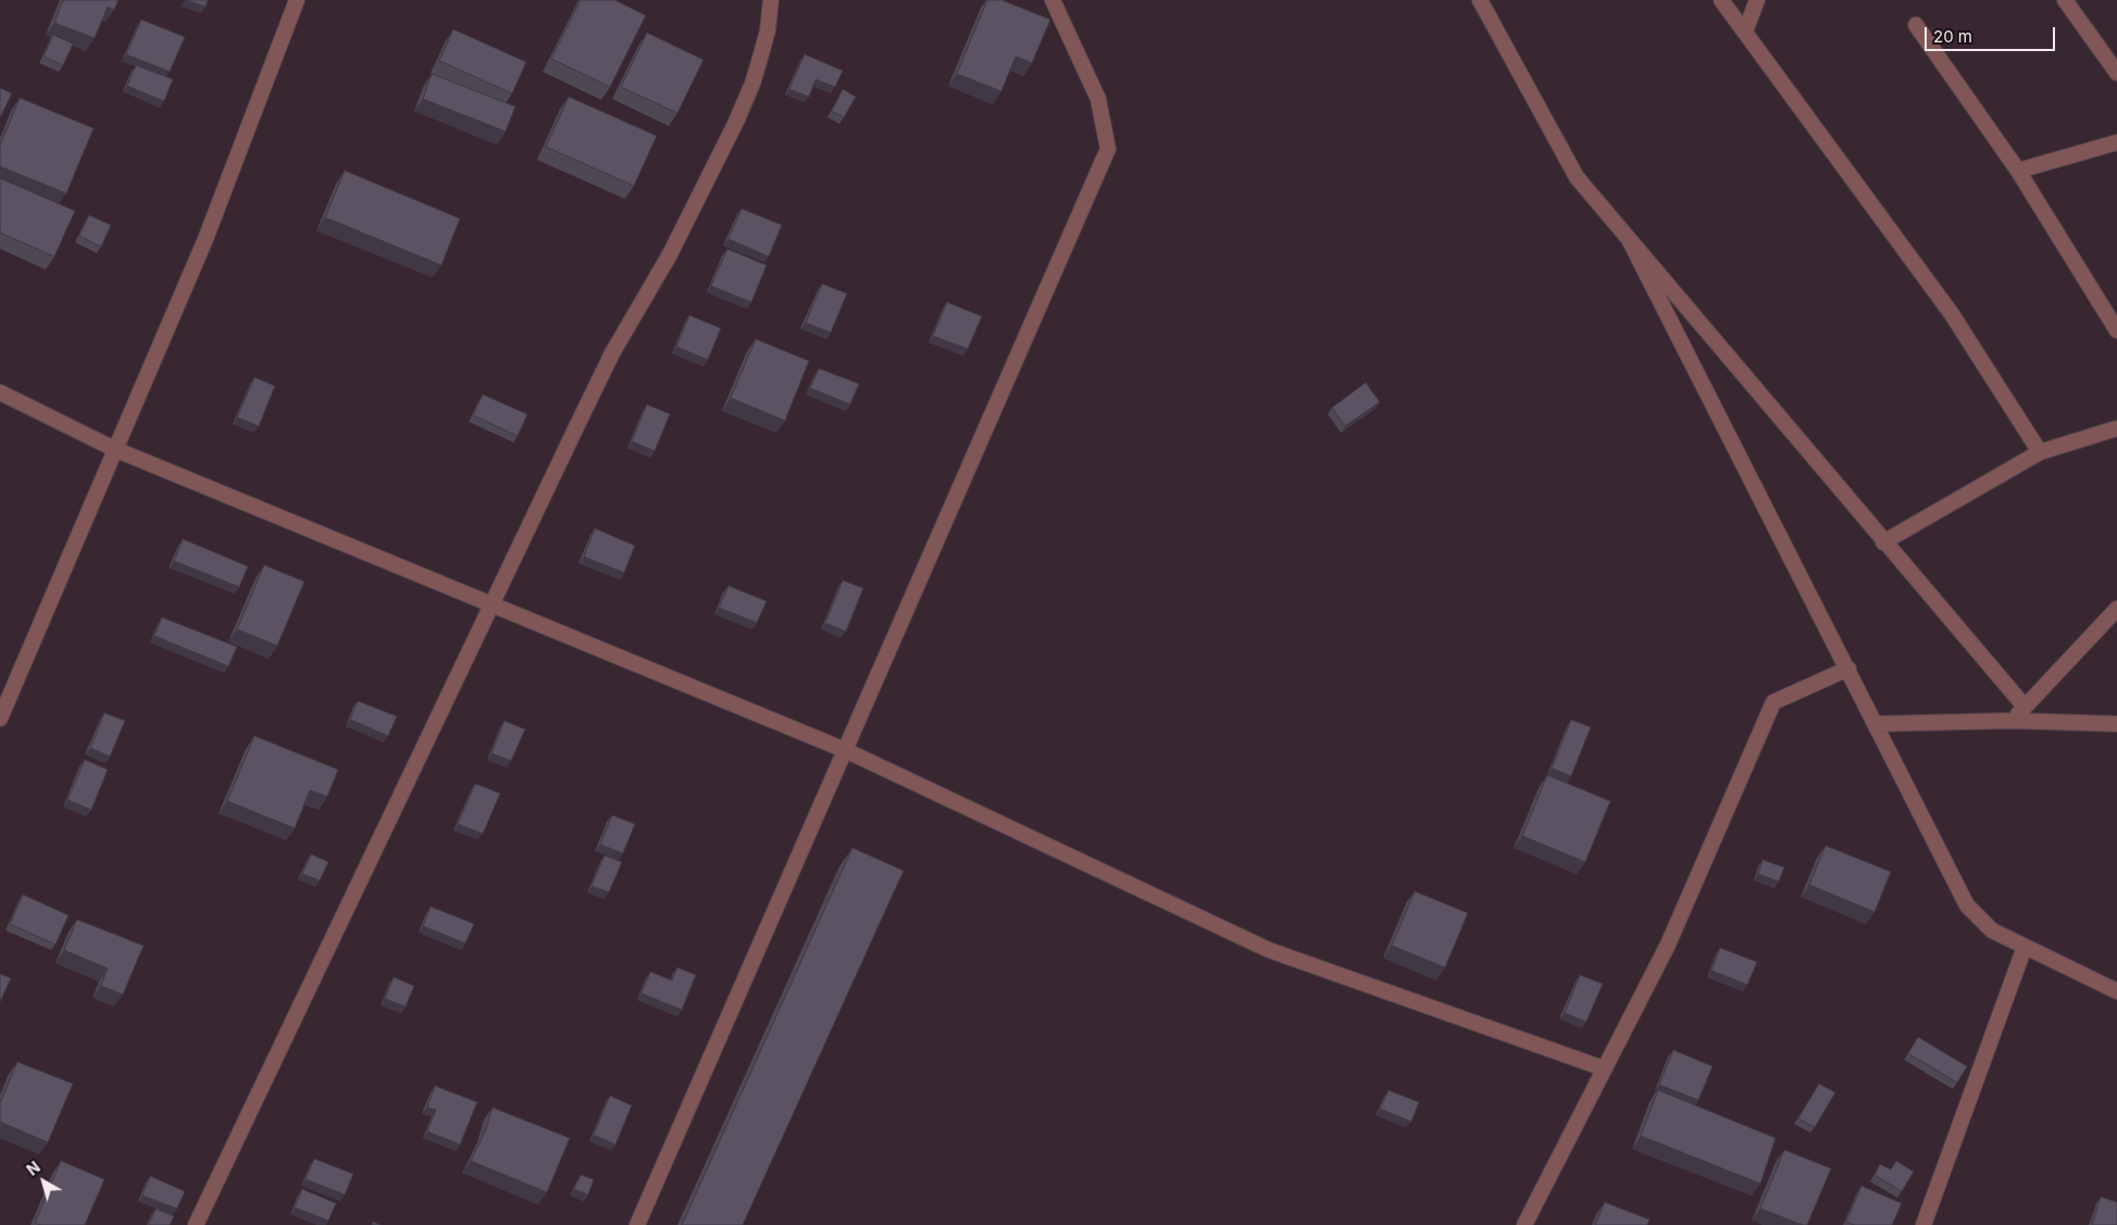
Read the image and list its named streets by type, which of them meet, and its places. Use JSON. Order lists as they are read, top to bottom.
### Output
{
  "scale_bar": "20 m",
  "north": "top left"
}
